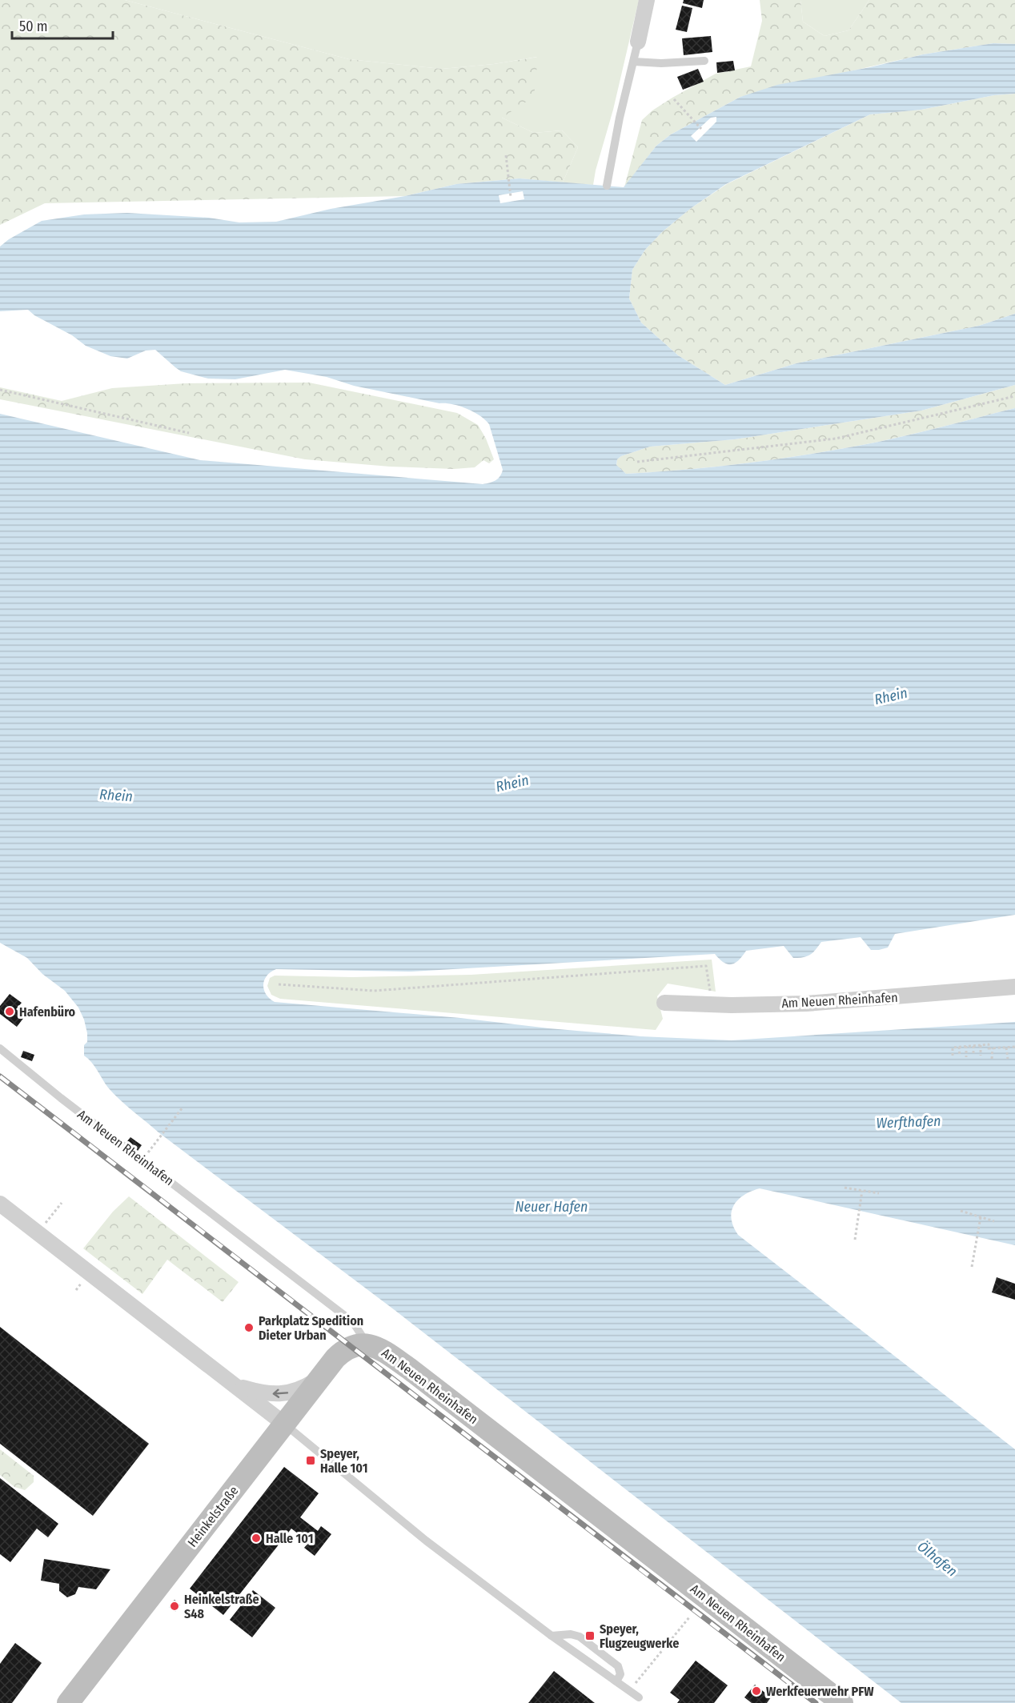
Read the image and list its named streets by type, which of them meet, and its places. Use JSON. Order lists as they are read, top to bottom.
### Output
{
  "streets": {
    "street": ["Am Neuen Rheinhafen", "Heinkelstraße"]
  },
  "crossings": [
    ["Am Neuen Rheinhafen", "Heinkelstraße"]
  ],
  "water": [
    "Rhein",
    "Werfthafen",
    "Neuer Hafen",
    "Ölhafen"
  ],
  "places": {
    "other": [
      "Hafenbüro",
      "Parkplatz Spedition Dieter Urban",
      "Halle 101",
      "Heinkelstraße S48",
      "Werkfeuerwehr PFW"
    ],
    "transit": ["Speyer, Halle 101", "Speyer, Flugzeugwerke"]
  },
  "scale_bar": "50 m"
}
